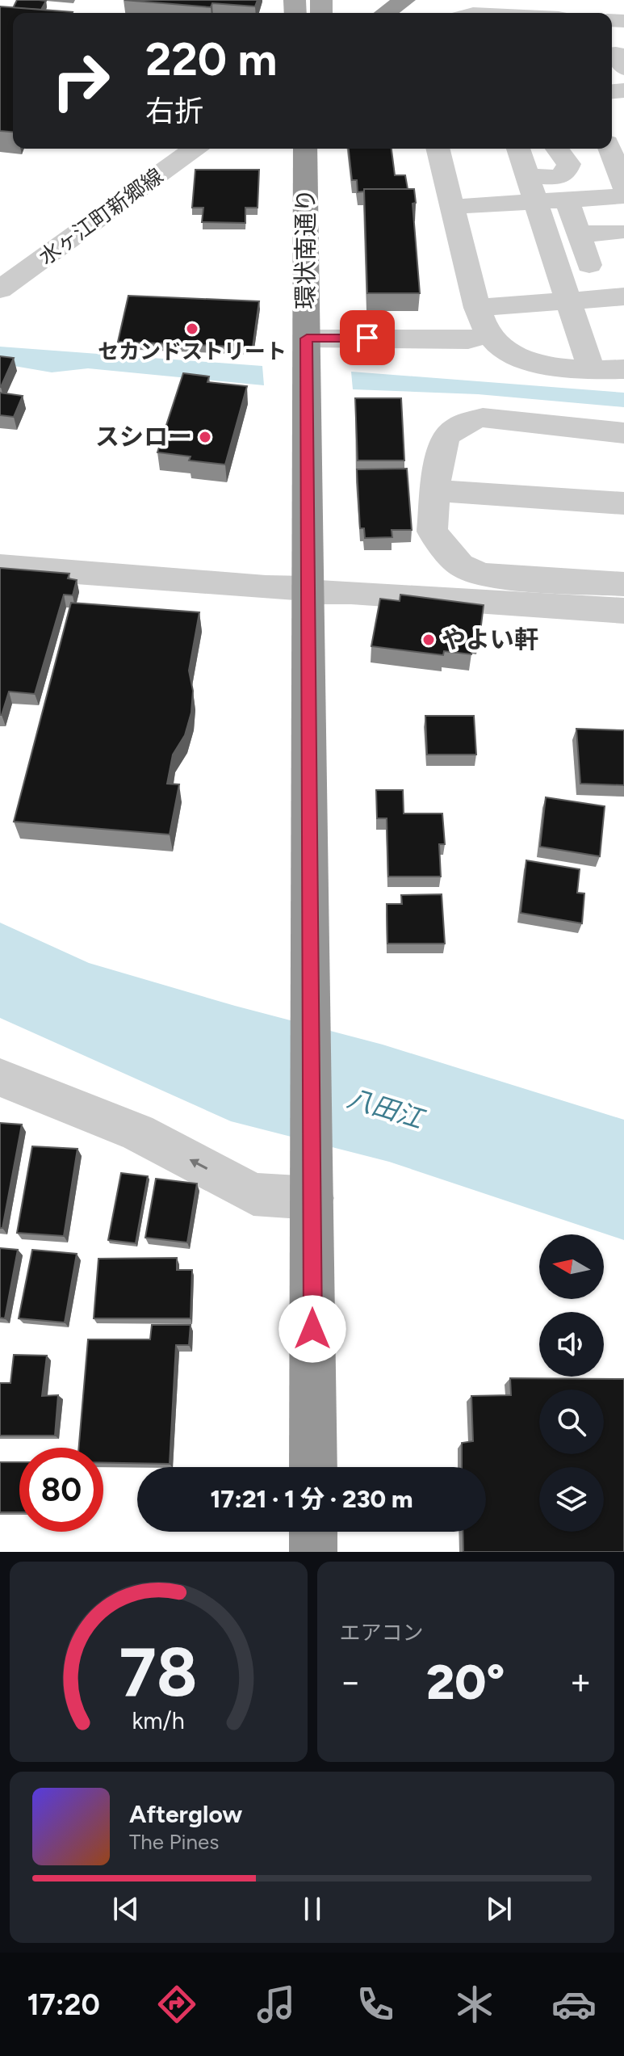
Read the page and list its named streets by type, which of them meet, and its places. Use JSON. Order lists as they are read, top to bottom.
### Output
{
  "streets": {
    "highway": ["環状南通り"],
    "street": ["水ヶ江町新郷線"]
  },
  "water": ["八田江"],
  "places": ["セカンドストリート", "スシロー", "やよい軒"],
  "north": "left",
  "page": {
    "turn": ["220 m", "右折"],
    "limit": "80",
    "trip": "17:21 · 1 分 · 230 m",
    "tile": "エアコン",
    "heat": ["−", "20°", "+"],
    "song": ["Afterglow", "The Pines"],
    "tabs": "17:20",
    "gauge": ["78", "km/h"]
  }
}
